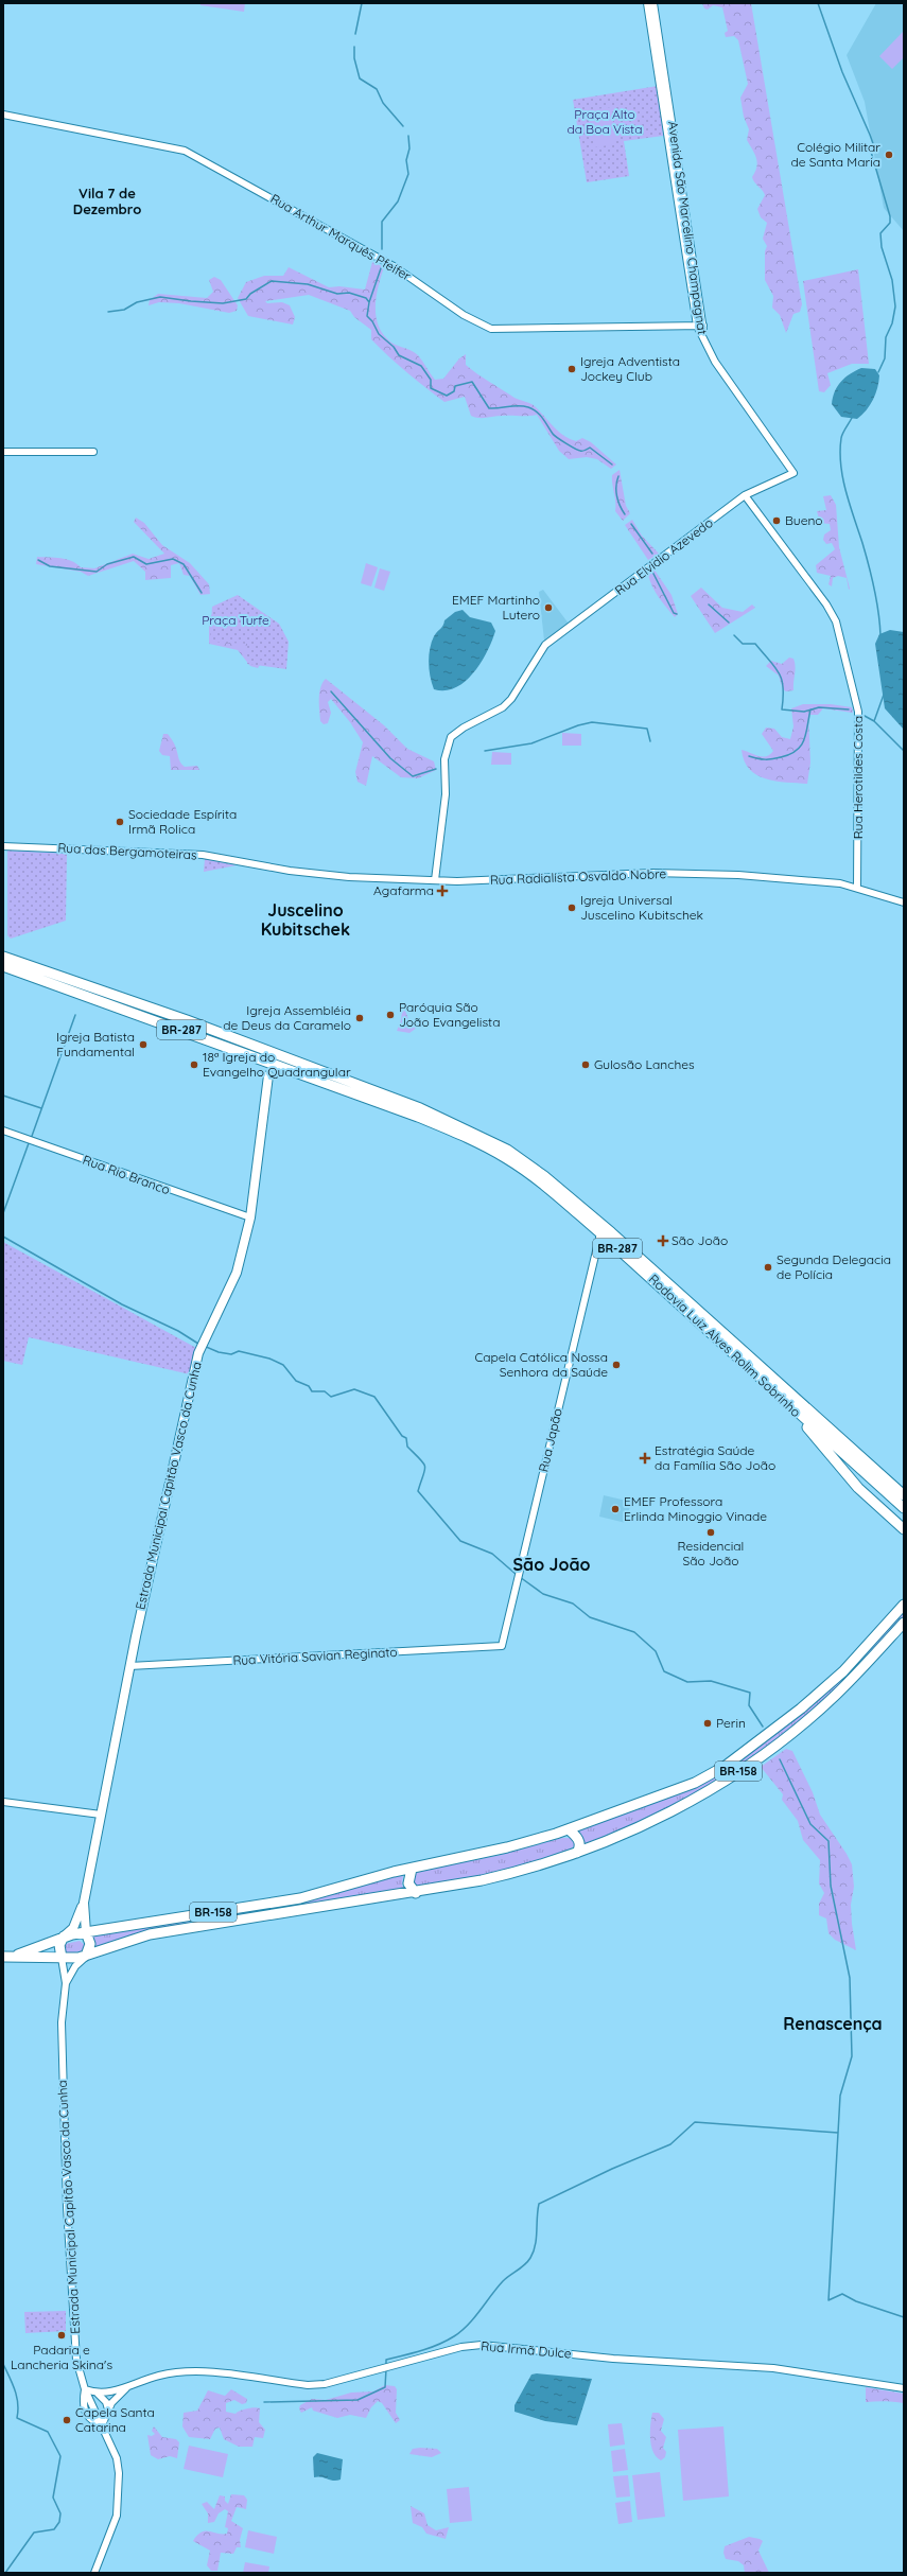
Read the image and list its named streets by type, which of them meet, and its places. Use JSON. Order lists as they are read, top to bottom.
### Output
{
  "streets": {
    "highway": ["BR-287", "Rodovia Luiz Alves Rolim Sobrinho", "BR-158"],
    "main road": ["Estrada Municipal Capitão Vasco da Cunha"],
    "street": [
      "Avenida São Marcelino Champagnat",
      "Rua Arthur Marquês Pfeifer",
      "Rua Elvidio Azevedo",
      "Rua Herotildes Costa",
      "Rua das Bergamoteiras",
      "Rua Radialista Osvaldo Nobre",
      "Rua Rio Branco",
      "Rua Japão",
      "Rua Vitória Savian Reginato",
      "Rua Irmã Dulce"
    ]
  },
  "crossings": [
    ["Avenida São Marcelino Champagnat", "Rua Arthur Marquês Pfeifer"],
    ["Avenida São Marcelino Champagnat", "Rua Elvidio Azevedo"],
    ["Rua Elvidio Azevedo", "Rua Herotildes Costa"],
    ["Rua Elvidio Azevedo", "Rua Radialista Osvaldo Nobre"],
    ["Rua Herotildes Costa", "Rua Radialista Osvaldo Nobre"],
    ["Rua das Bergamoteiras", "Rua Radialista Osvaldo Nobre"],
    ["BR-287", "Rodovia Luiz Alves Rolim Sobrinho"],
    ["Rua Rio Branco", "Estrada Municipal Capitão Vasco da Cunha"],
    ["Rodovia Luiz Alves Rolim Sobrinho", "Rua Japão"],
    ["Rua Japão", "Rua Vitória Savian Reginato"],
    ["Estrada Municipal Capitão Vasco da Cunha", "Rua Vitória Savian Reginato"],
    ["Estrada Municipal Capitão Vasco da Cunha", "BR-158"],
    ["Estrada Municipal Capitão Vasco da Cunha", "Rua Irmã Dulce"]
  ],
  "districts": [
    "Vila 7 de Dezembro",
    "Juscelino Kubitschek",
    "São João",
    "Renascença"
  ],
  "parks": ["Praça Alto da Boa Vista", "Praça Turfe"],
  "places": {
    "other": [
      "Colégio Militar de Santa Maria",
      "Igreja Adventista Jockey Club",
      "Bueno",
      "EMEF Martinho Lutero",
      "Sociedade Espírita Irmã Rolica",
      "Igreja Universal Juscelino Kubitschek",
      "Paróquia São João Evangelista",
      "Igreja Assembléia de Deus da Caramelo",
      "Igreja Batista Fundamental",
      "18ª Igreja do Evangelho Quadrangular",
      "Gulosão Lanches",
      "Segunda Delegacia de Polícia",
      "Capela Católica Nossa Senhora da Saúde",
      "EMEF Professora Erlinda Minoggio Vinade",
      "Residencial São João",
      "Perin",
      "Padaria e Lancheria Skina's",
      "Capela Santa Catarina"
    ],
    "health": ["Agafarma", "São João", "Estratégia Saúde da Família São João"]
  }
}
